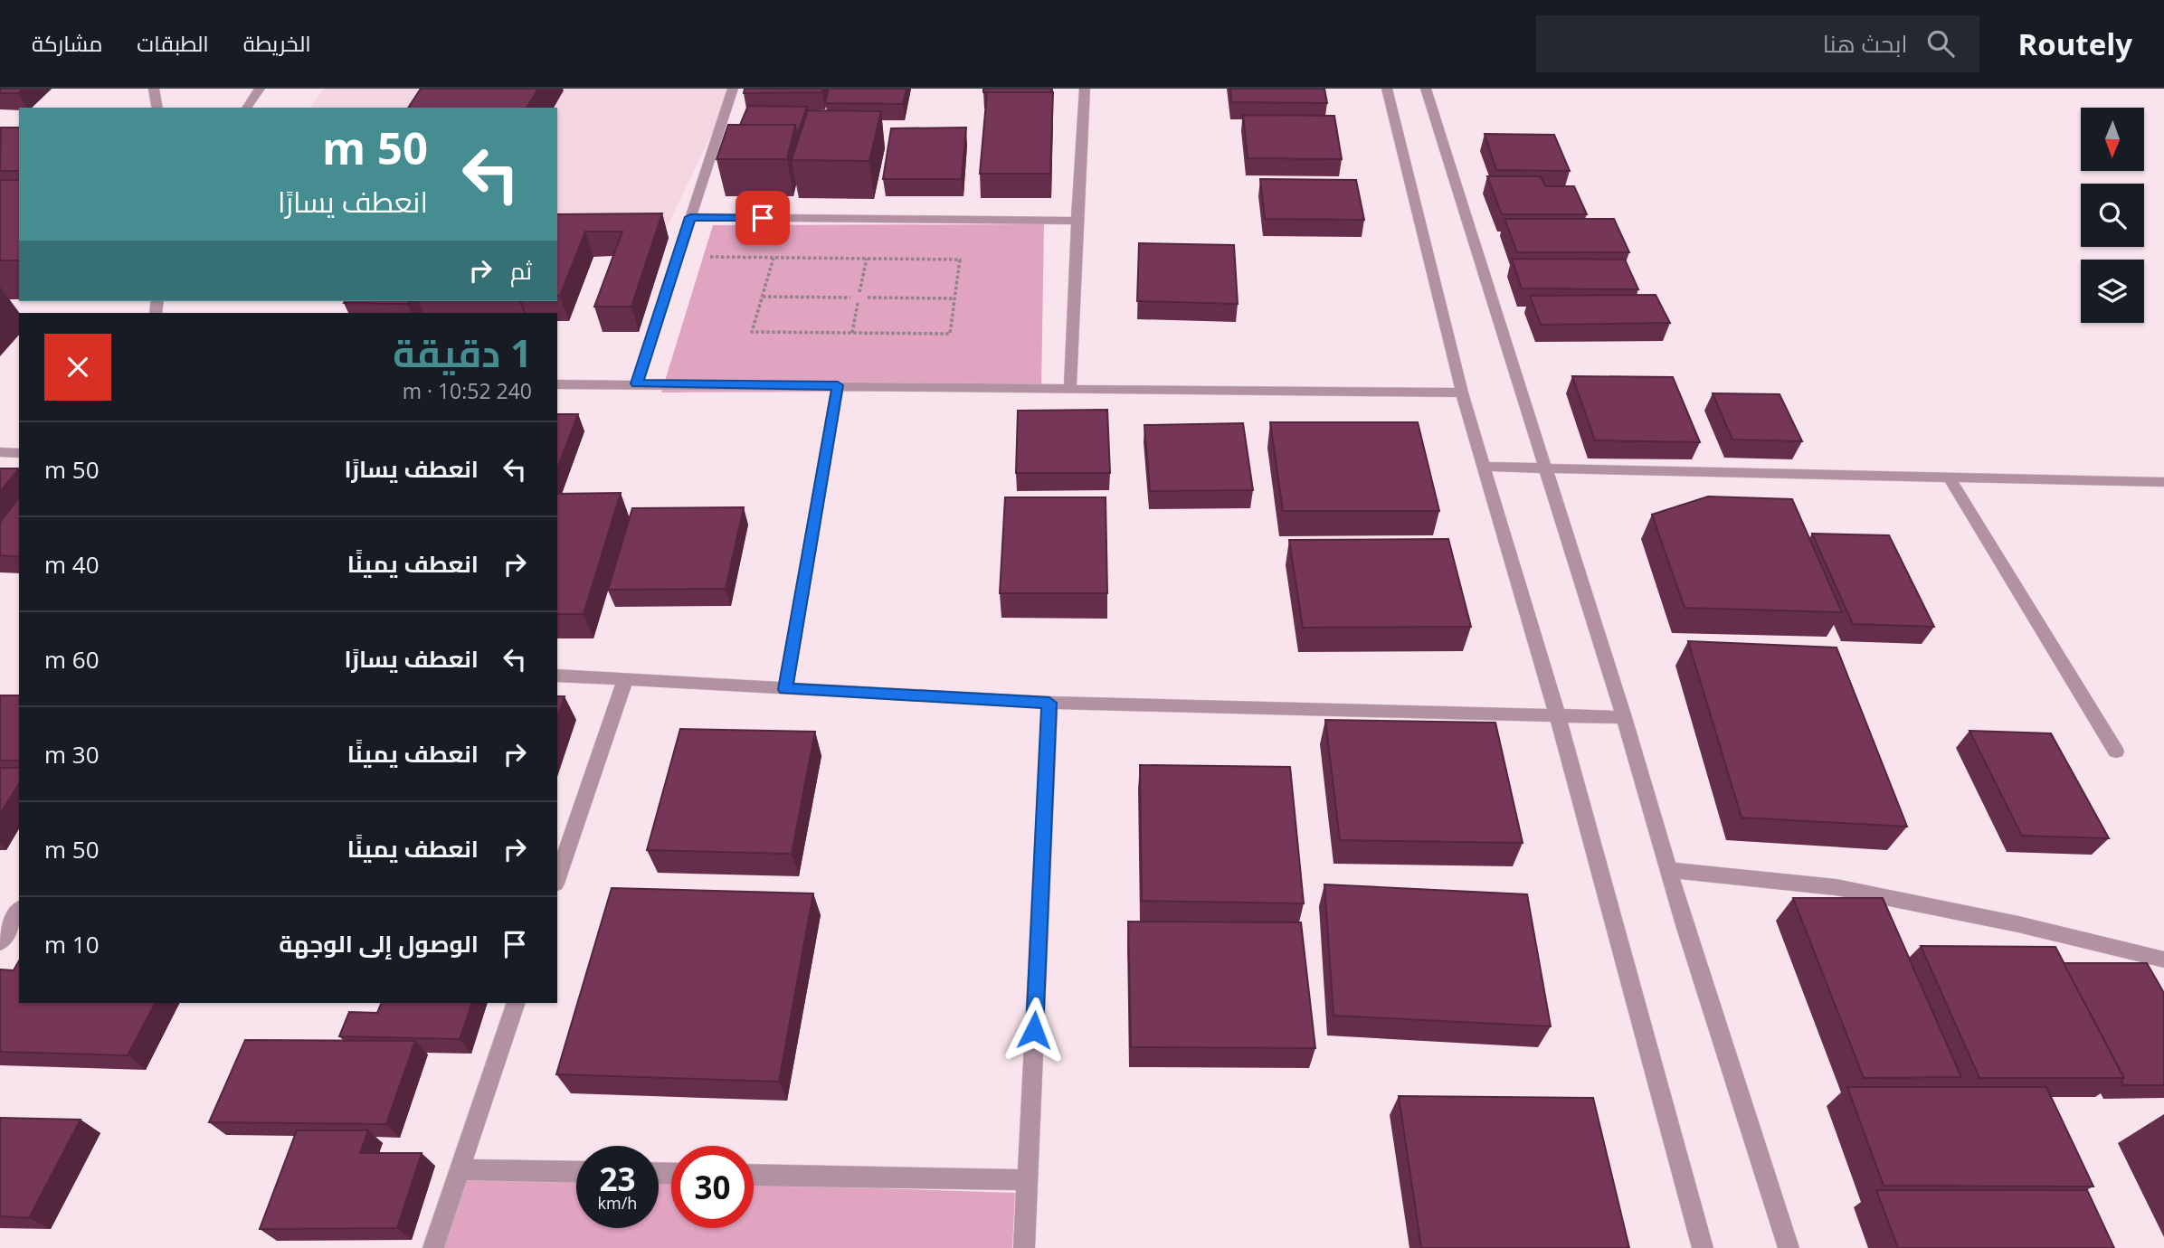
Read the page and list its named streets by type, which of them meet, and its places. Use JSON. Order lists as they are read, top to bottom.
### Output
{
  "north": "bottom",
  "page": {
    "header": "Routely",
    "search": "ابحث هنا",
    "nav": ["الخريطة", "الطبقات", "مشاركة"],
    "turn": ["50 m", "انعطف يسارًا"],
    "then": "ثم",
    "heading": ["1 دقيقة", "240 m · 10:52"],
    "list": [
      {
        "name": "انعطف يسارًا",
        "value": "50 m"
      },
      {
        "name": "انعطف يمينًا",
        "value": "40 m"
      },
      {
        "name": "انعطف يسارًا",
        "value": "60 m"
      },
      {
        "name": "انعطف يمينًا",
        "value": "30 m"
      },
      {
        "name": "انعطف يمينًا",
        "value": "50 m"
      },
      {
        "name": "الوصول إلى الوجهة",
        "value": "10 m"
      }
    ],
    "speed": "23 km/h",
    "limit": "30"
  }
}
